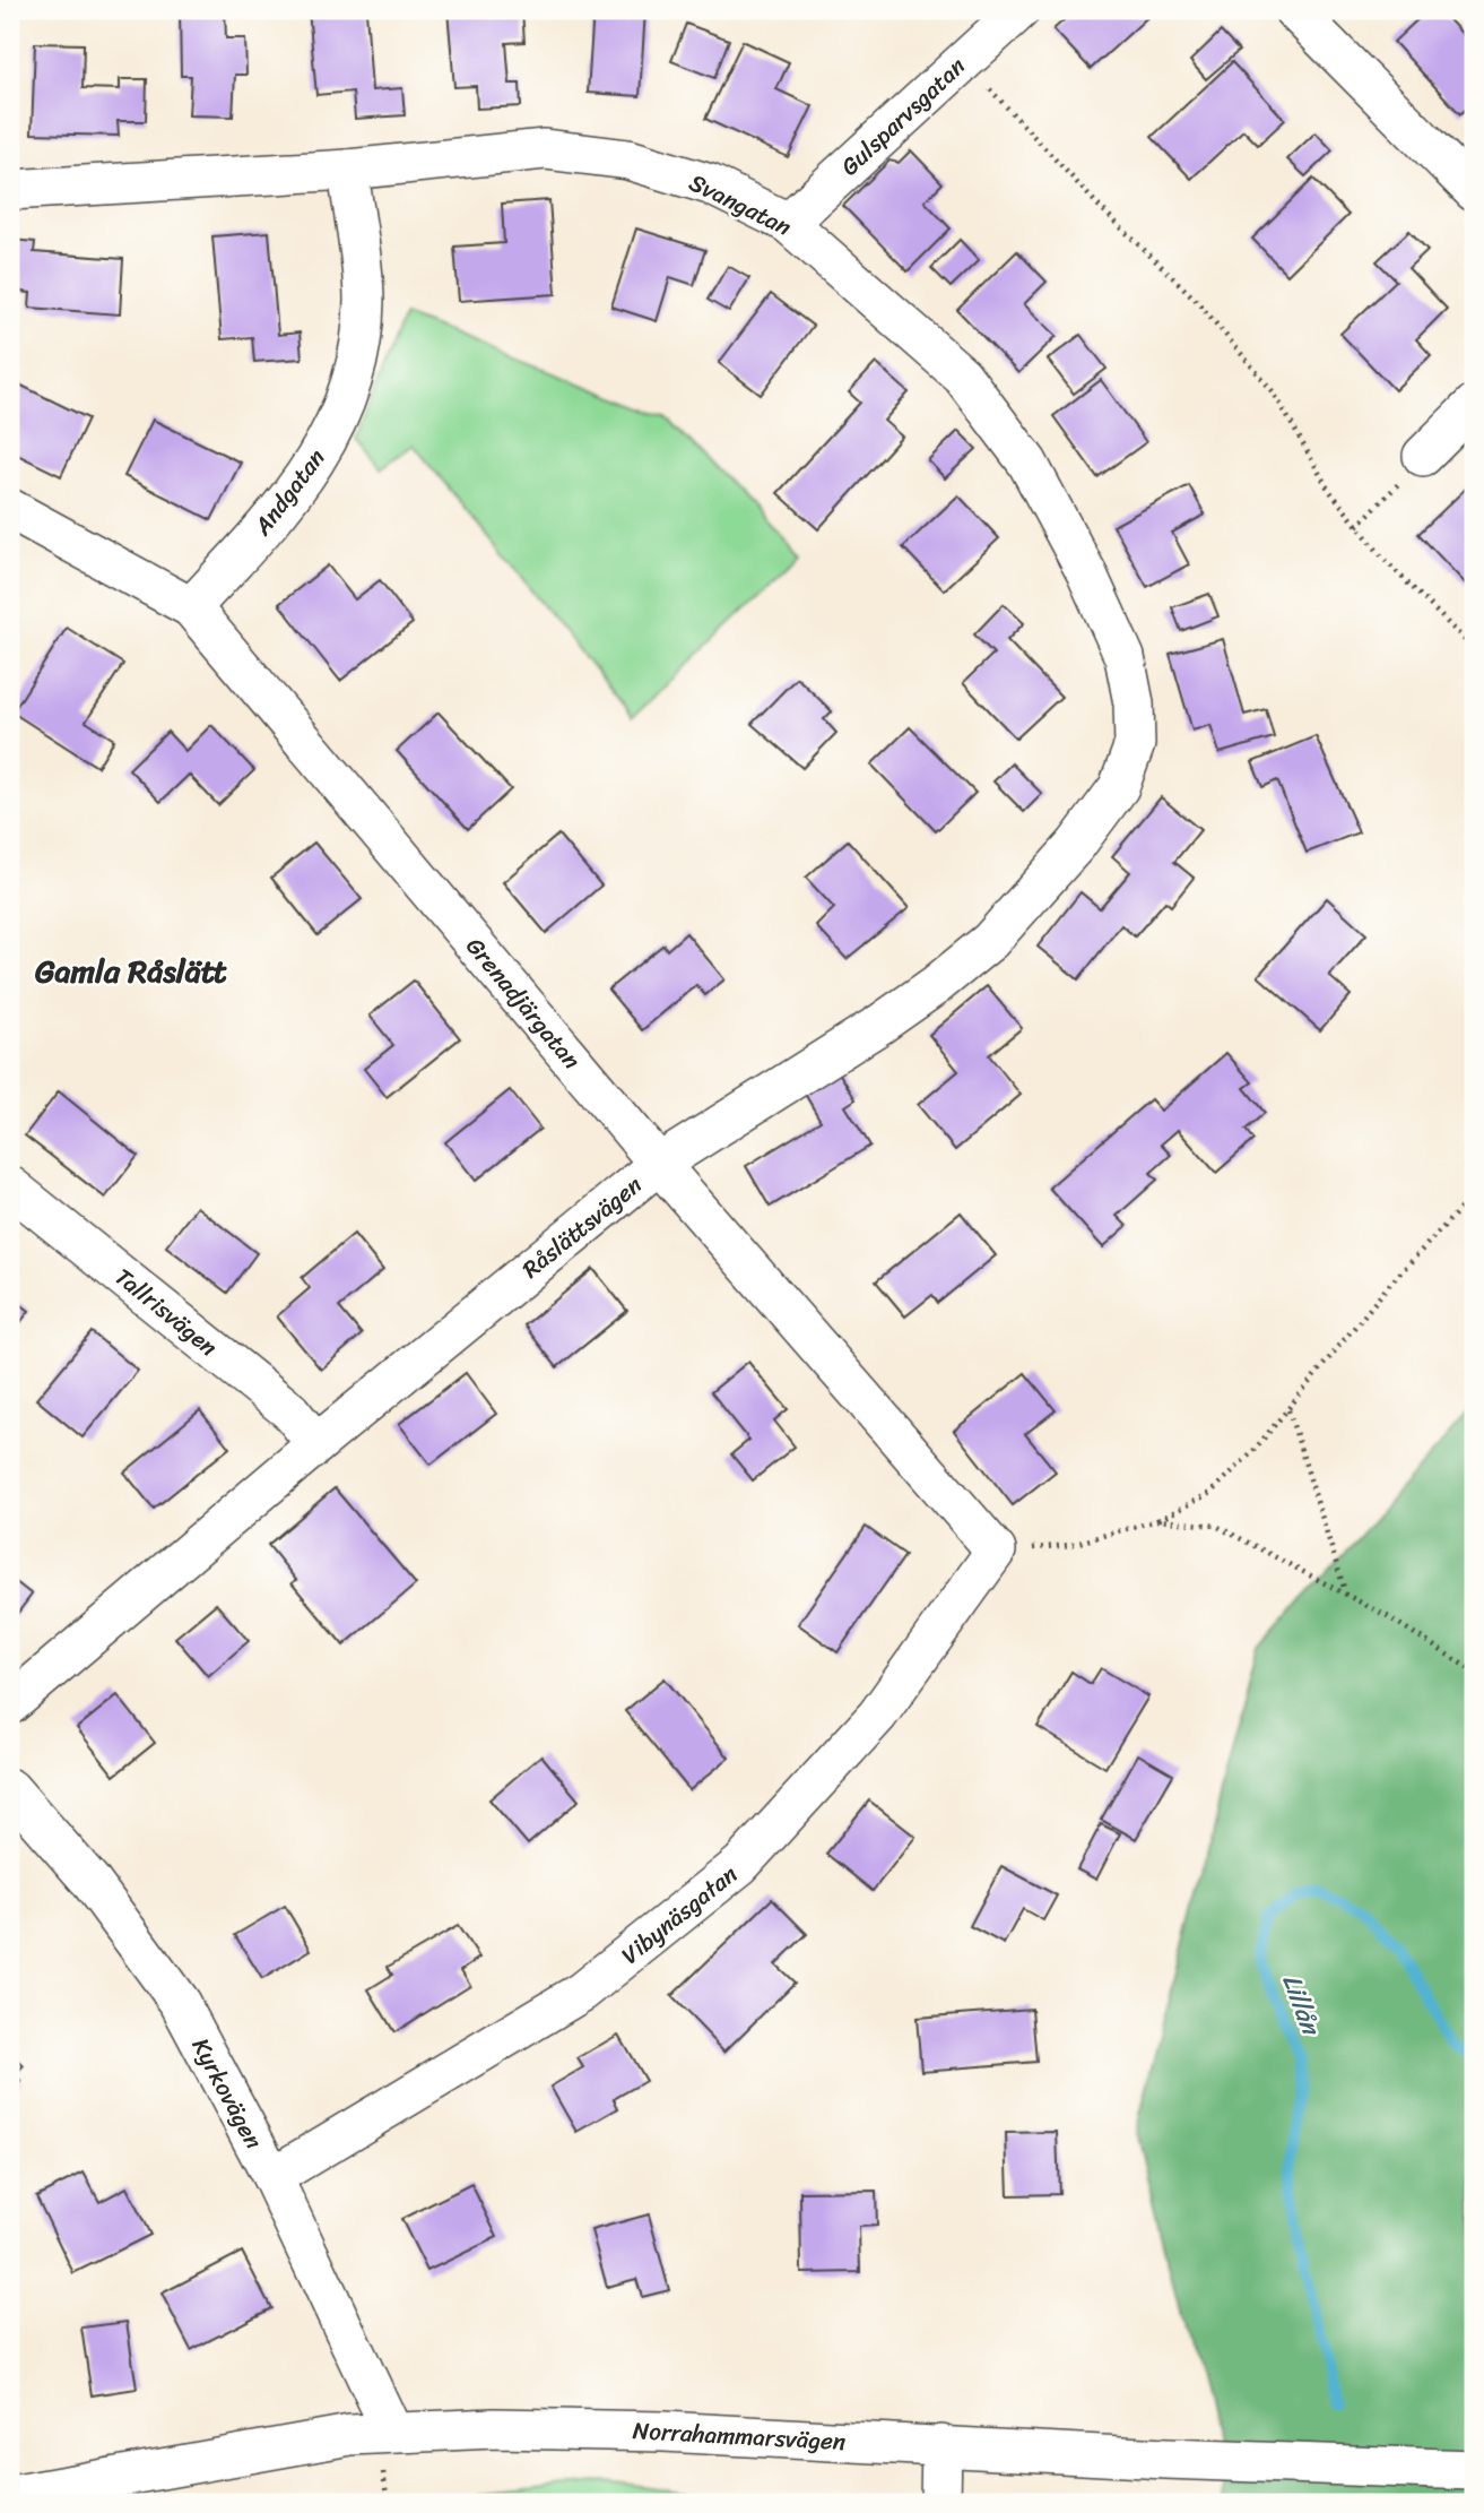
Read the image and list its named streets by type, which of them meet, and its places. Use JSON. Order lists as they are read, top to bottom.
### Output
{
  "streets": {
    "street": [
      "Gulsparvsgatan",
      "Svangatan",
      "Andgatan",
      "Grenadjärgatan",
      "Råslättsvägen",
      "Tallrisvägen",
      "Vibynäsgatan",
      "Kyrkovägen",
      "Norrahammarsvägen"
    ]
  },
  "crossings": [
    ["Gulsparvsgatan", "Svangatan"],
    ["Svangatan", "Andgatan"],
    ["Svangatan", "Råslättsvägen"],
    ["Andgatan", "Grenadjärgatan"],
    ["Grenadjärgatan", "Råslättsvägen"],
    ["Grenadjärgatan", "Vibynäsgatan"],
    ["Råslättsvägen", "Tallrisvägen"],
    ["Vibynäsgatan", "Kyrkovägen"],
    ["Kyrkovägen", "Norrahammarsvägen"]
  ],
  "districts": ["Gamla Råslätt"],
  "water": ["Lillån"]
}
